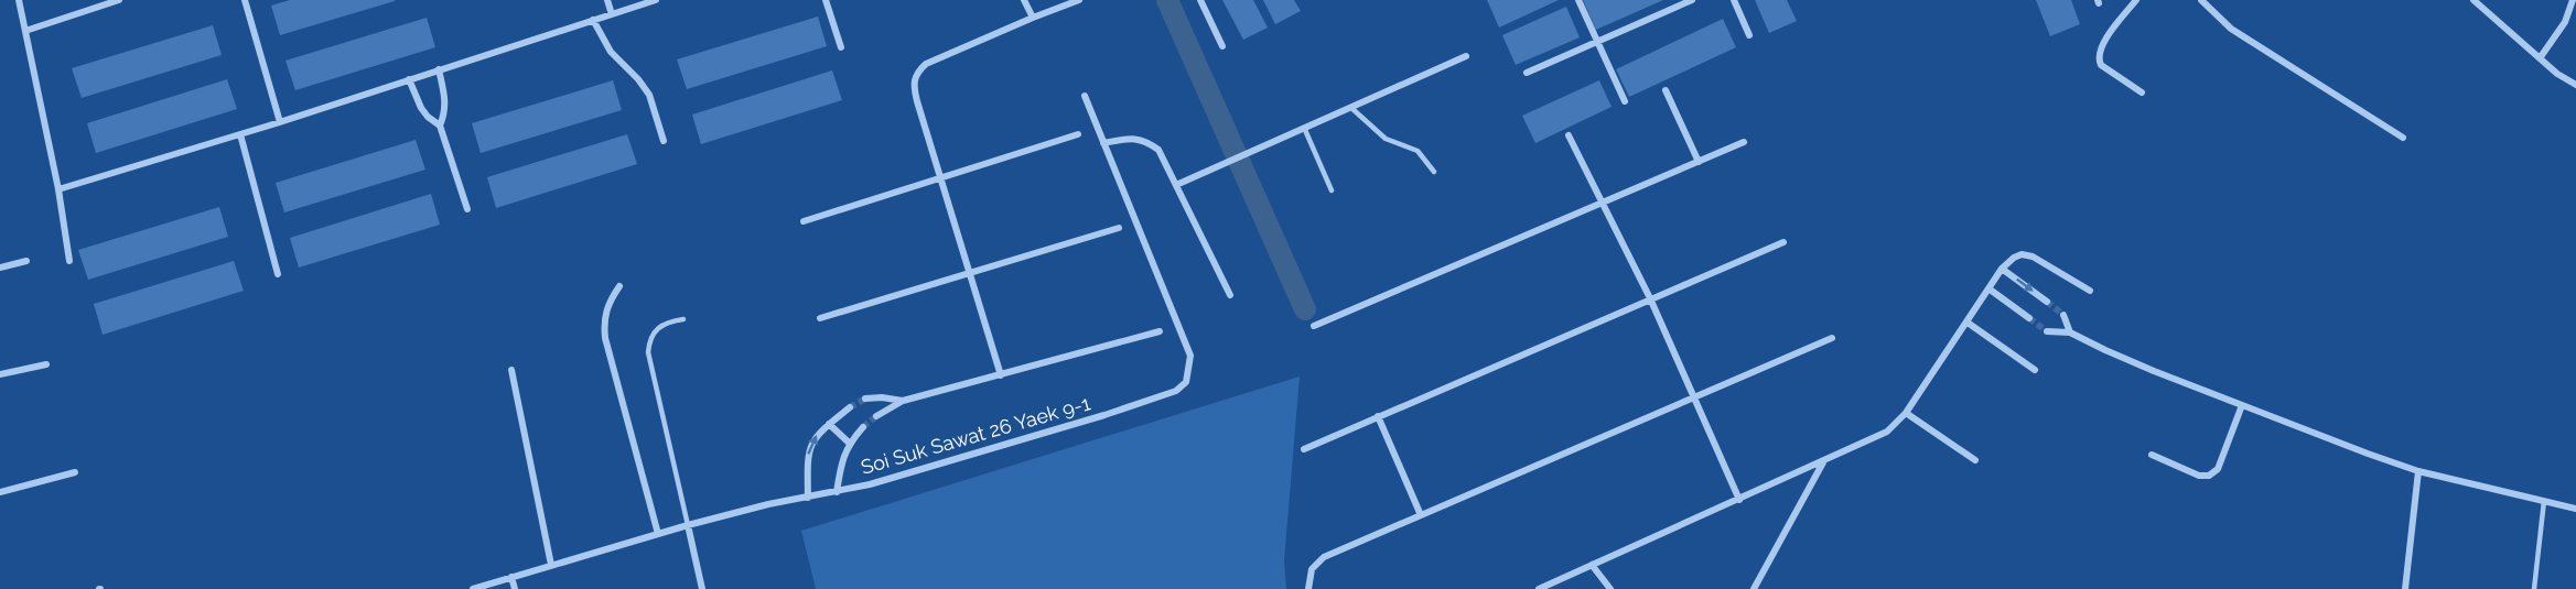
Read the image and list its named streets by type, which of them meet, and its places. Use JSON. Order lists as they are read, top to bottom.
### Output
{
  "streets": {
    "street": ["Soi Suk Sawat 26 Yaek 9-1"]
  }
}
